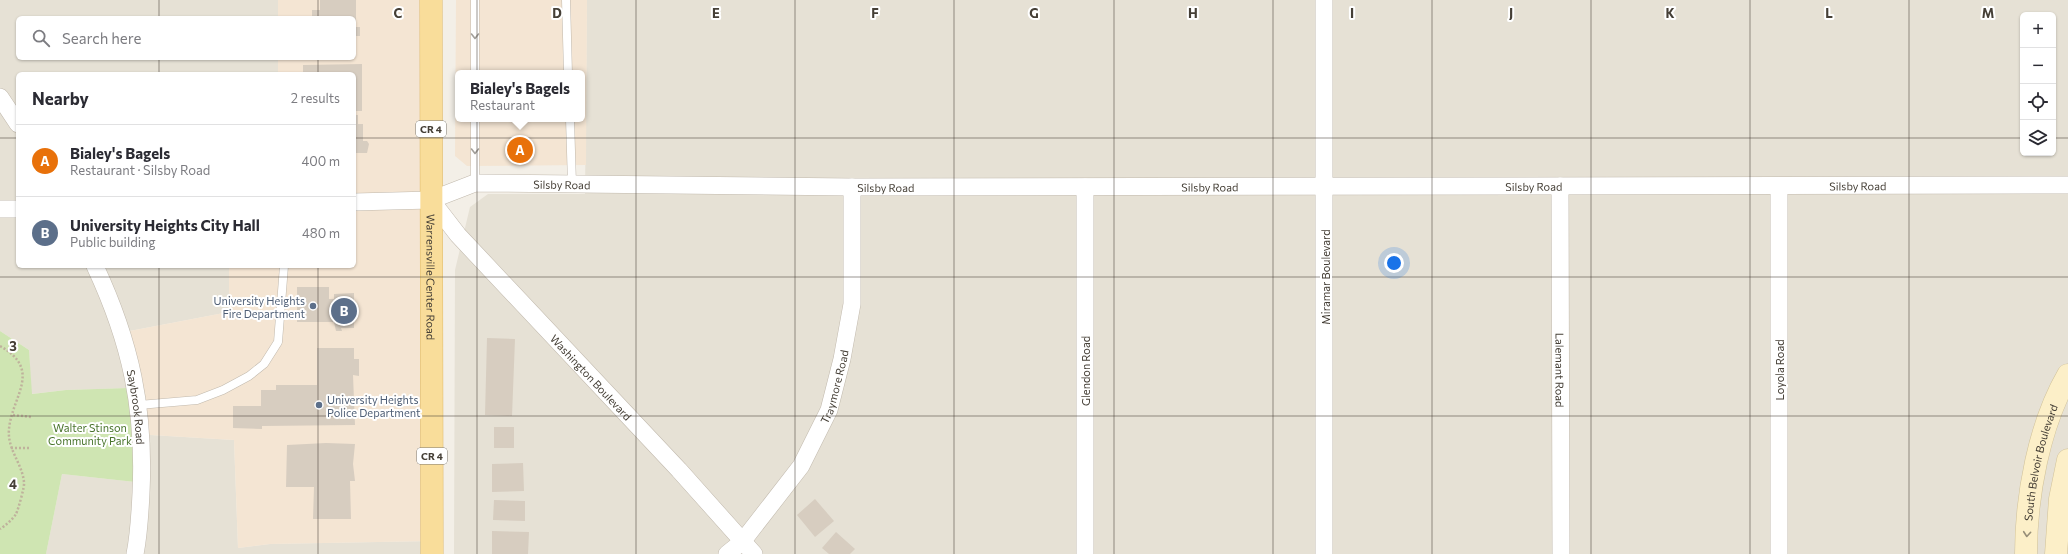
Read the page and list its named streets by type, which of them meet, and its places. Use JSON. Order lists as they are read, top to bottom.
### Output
{
  "streets": {
    "main road": ["CR 4", "Warrensville Center Road"],
    "street": [
      "Silsby Road",
      "Miramar Boulevard",
      "Lalemant Road",
      "Loyola Road",
      "Glendon Road",
      "Washington Boulevard",
      "Traymore Road",
      "Saybrook Road",
      "South Belvoir Boulevard"
    ]
  },
  "crossings": [
    ["Silsby Road", "Warrensville Center Road"],
    ["Silsby Road", "Miramar Boulevard"],
    ["Silsby Road", "Lalemant Road"],
    ["Silsby Road", "Loyola Road"],
    ["Silsby Road", "Glendon Road"],
    ["Silsby Road", "Washington Boulevard"],
    ["Silsby Road", "Traymore Road"],
    ["Warrensville Center Road", "Washington Boulevard"],
    ["Washington Boulevard", "Traymore Road"]
  ],
  "parks": ["Walter Stinson Community Park"],
  "places": ["University Heights Fire Department", "University Heights Police Department"],
  "page": {
    "map_buttons": ["+", "−"],
    "search": "Search here",
    "popup": ["Bialey's Bagels", "Restaurant"],
    "heading": ["Nearby", "2 results"],
    "list": [
      {
        "mark": "A",
        "name": "Bialey's Bagels",
        "note": "Restaurant · Silsby Road",
        "value": "400 m"
      },
      {
        "mark": "B",
        "name": "University Heights City Hall",
        "note": "Public building",
        "value": "480 m"
      }
    ],
    "pins": ["A", "B"]
  },
  "grid": {
    "columns": [
      "C",
      "D",
      "E",
      "F",
      "G",
      "H",
      "I",
      "J",
      "K",
      "L",
      "M"
    ],
    "rows": ["3", "4"]
  }
}
